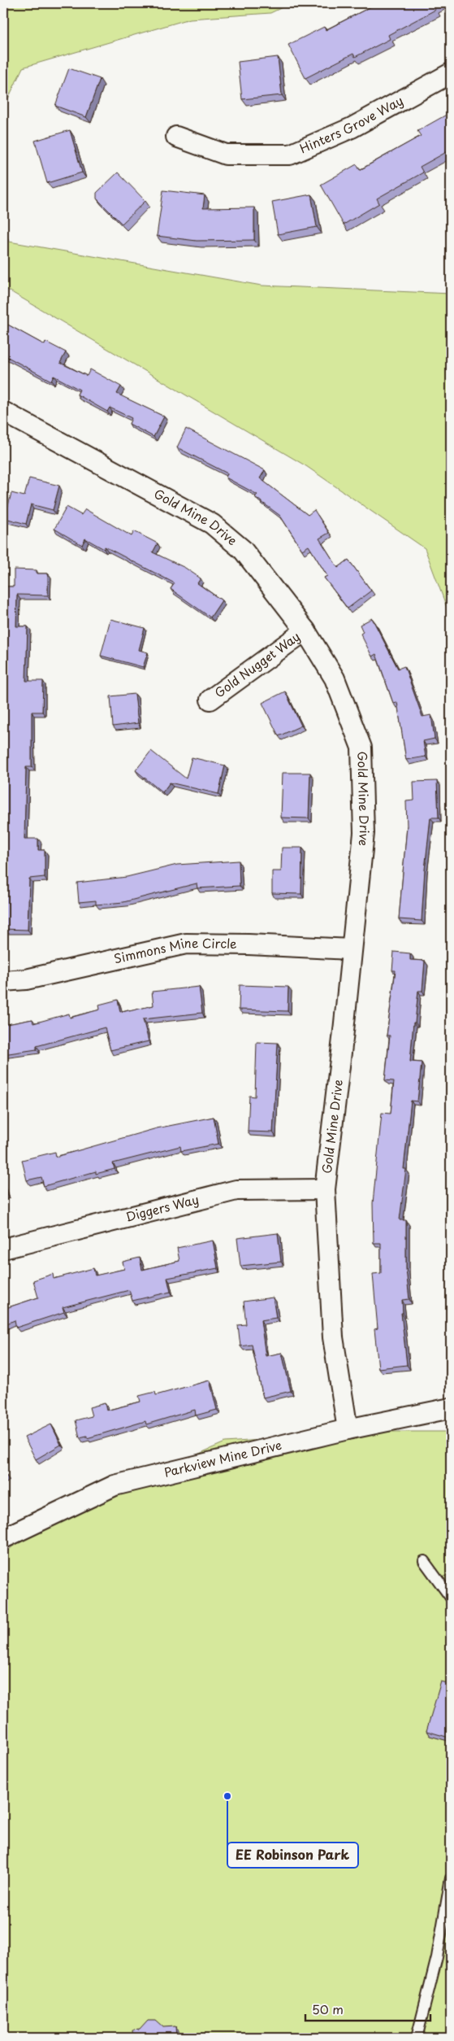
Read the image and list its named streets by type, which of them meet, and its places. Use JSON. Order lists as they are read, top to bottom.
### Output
{
  "streets": {
    "street": [
      "Hinters Grove Way",
      "Gold Mine Drive",
      "Gold Nugget Way",
      "Simmons Mine Circle",
      "Diggers Way",
      "Parkview Mine Drive"
    ]
  },
  "crossings": [
    ["Gold Mine Drive", "Gold Nugget Way"],
    ["Gold Mine Drive", "Simmons Mine Circle"],
    ["Gold Mine Drive", "Diggers Way"],
    ["Gold Mine Drive", "Parkview Mine Drive"]
  ],
  "places": ["EE Robinson Park"],
  "scale_bar": "50 m"
}
